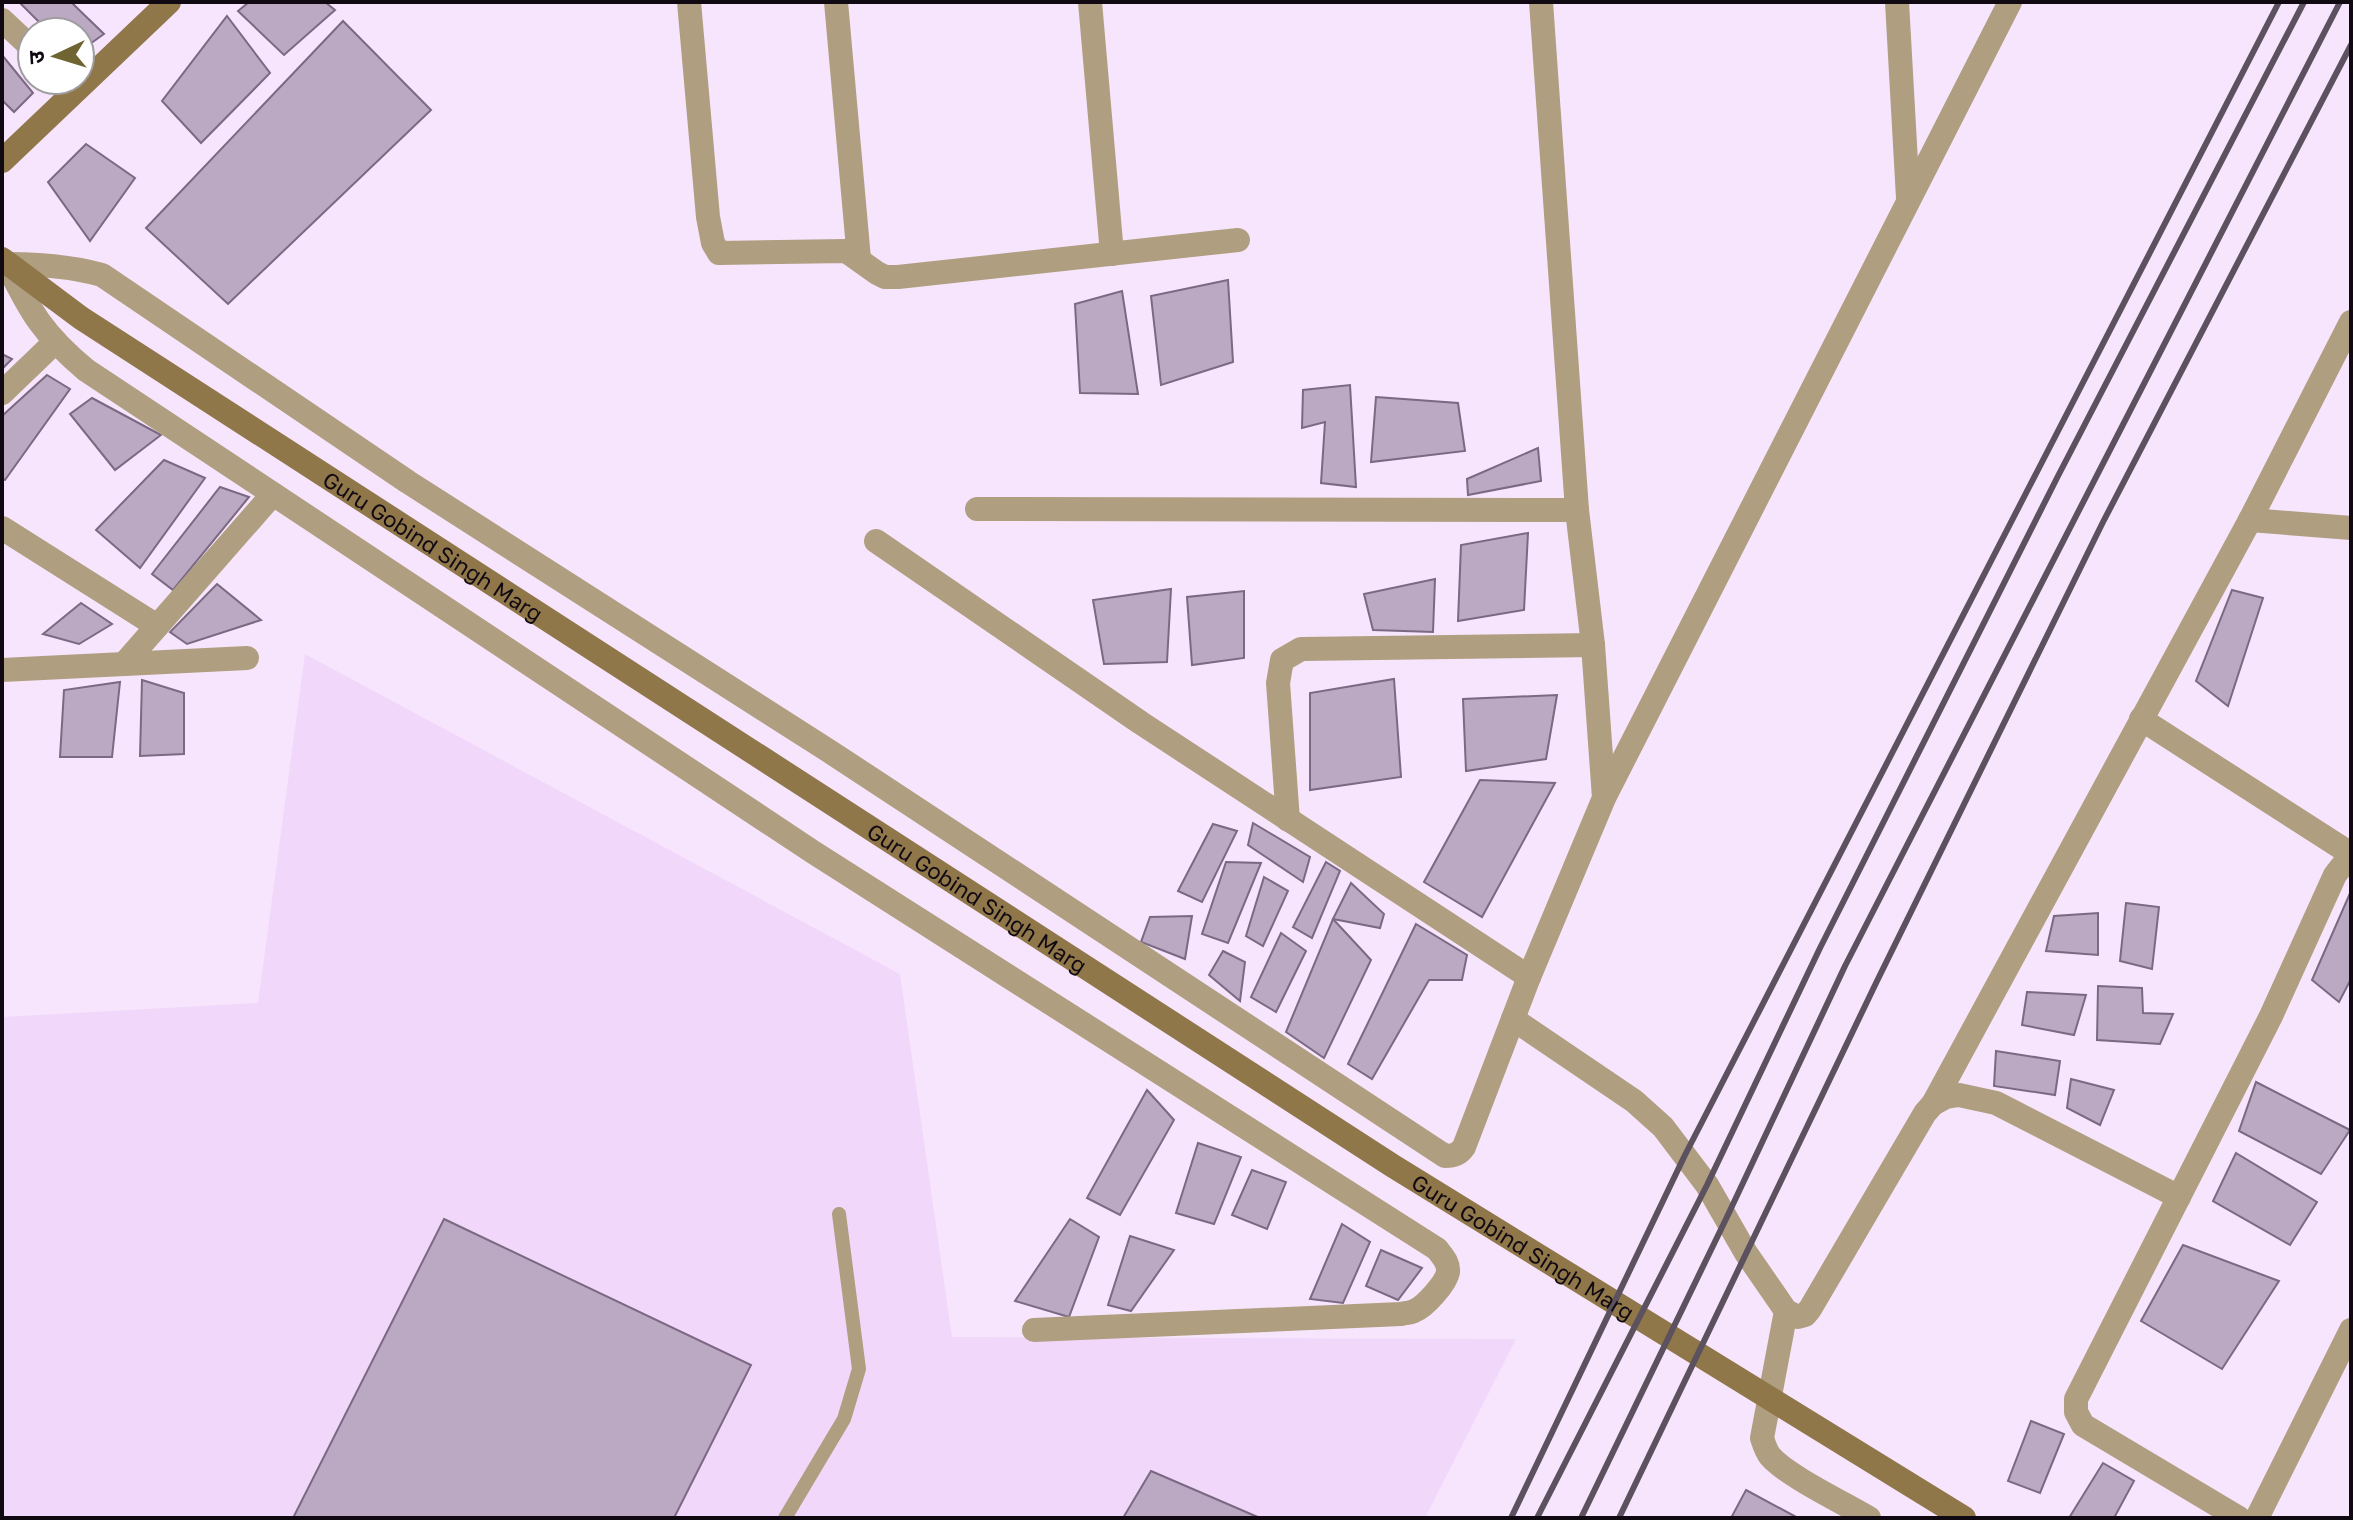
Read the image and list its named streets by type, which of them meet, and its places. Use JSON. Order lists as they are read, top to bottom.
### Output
{
  "streets": {
    "street": ["Guru Gobind Singh Marg"]
  },
  "north": "left"
}
